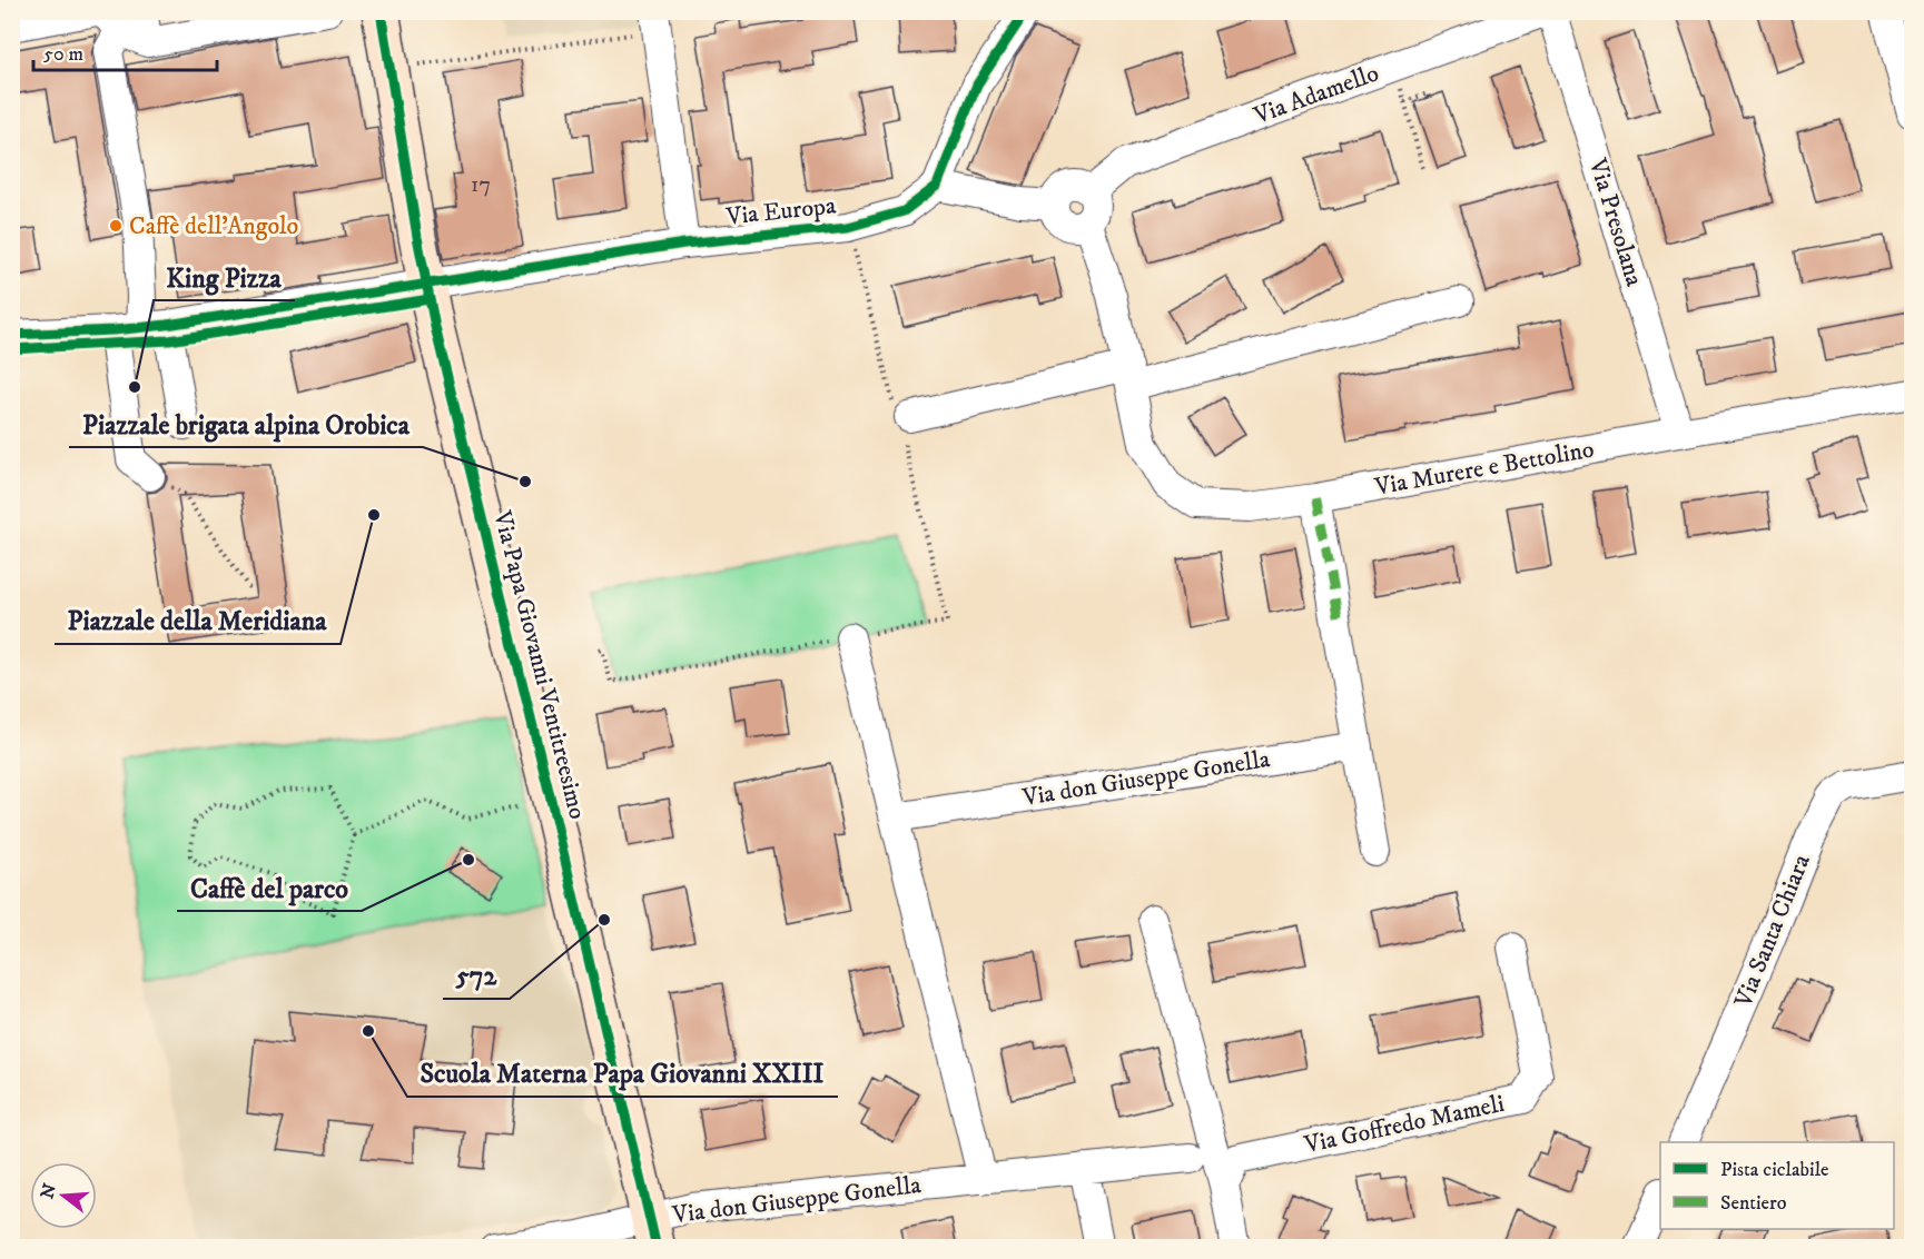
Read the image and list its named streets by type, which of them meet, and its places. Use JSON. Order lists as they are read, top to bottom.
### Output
{
  "streets": {
    "street": [
      "Via Adamello",
      "Via Europa",
      "Via Presolana",
      "Via Murere e Bettolino",
      "Via Papa Giovanni Ventitreesimo",
      "Via don Giuseppe Gonella",
      "Via Santa Chiara",
      "Via Goffredo Mameli"
    ]
  },
  "crossings": [
    ["Via Adamello", "Via Presolana"],
    ["Via Adamello", "Via Murere e Bettolino"],
    ["Via Europa", "Via Papa Giovanni Ventitreesimo"],
    ["Via Presolana", "Via Murere e Bettolino"],
    ["Via Papa Giovanni Ventitreesimo", "Via don Giuseppe Gonella"]
  ],
  "places": [
    "Caffè dell'Angolo",
    "King Pizza",
    "Piazzale brigata alpina Orobica",
    "Piazzale della Meridiana",
    "Caffè del parco",
    "572",
    "Scuola Materna Papa Giovanni XXIII"
  ],
  "house_numbers": ["17"],
  "legend": ["Pista ciclabile", "Sentiero"],
  "scale_bar": "50 m",
  "north": "left"
}
